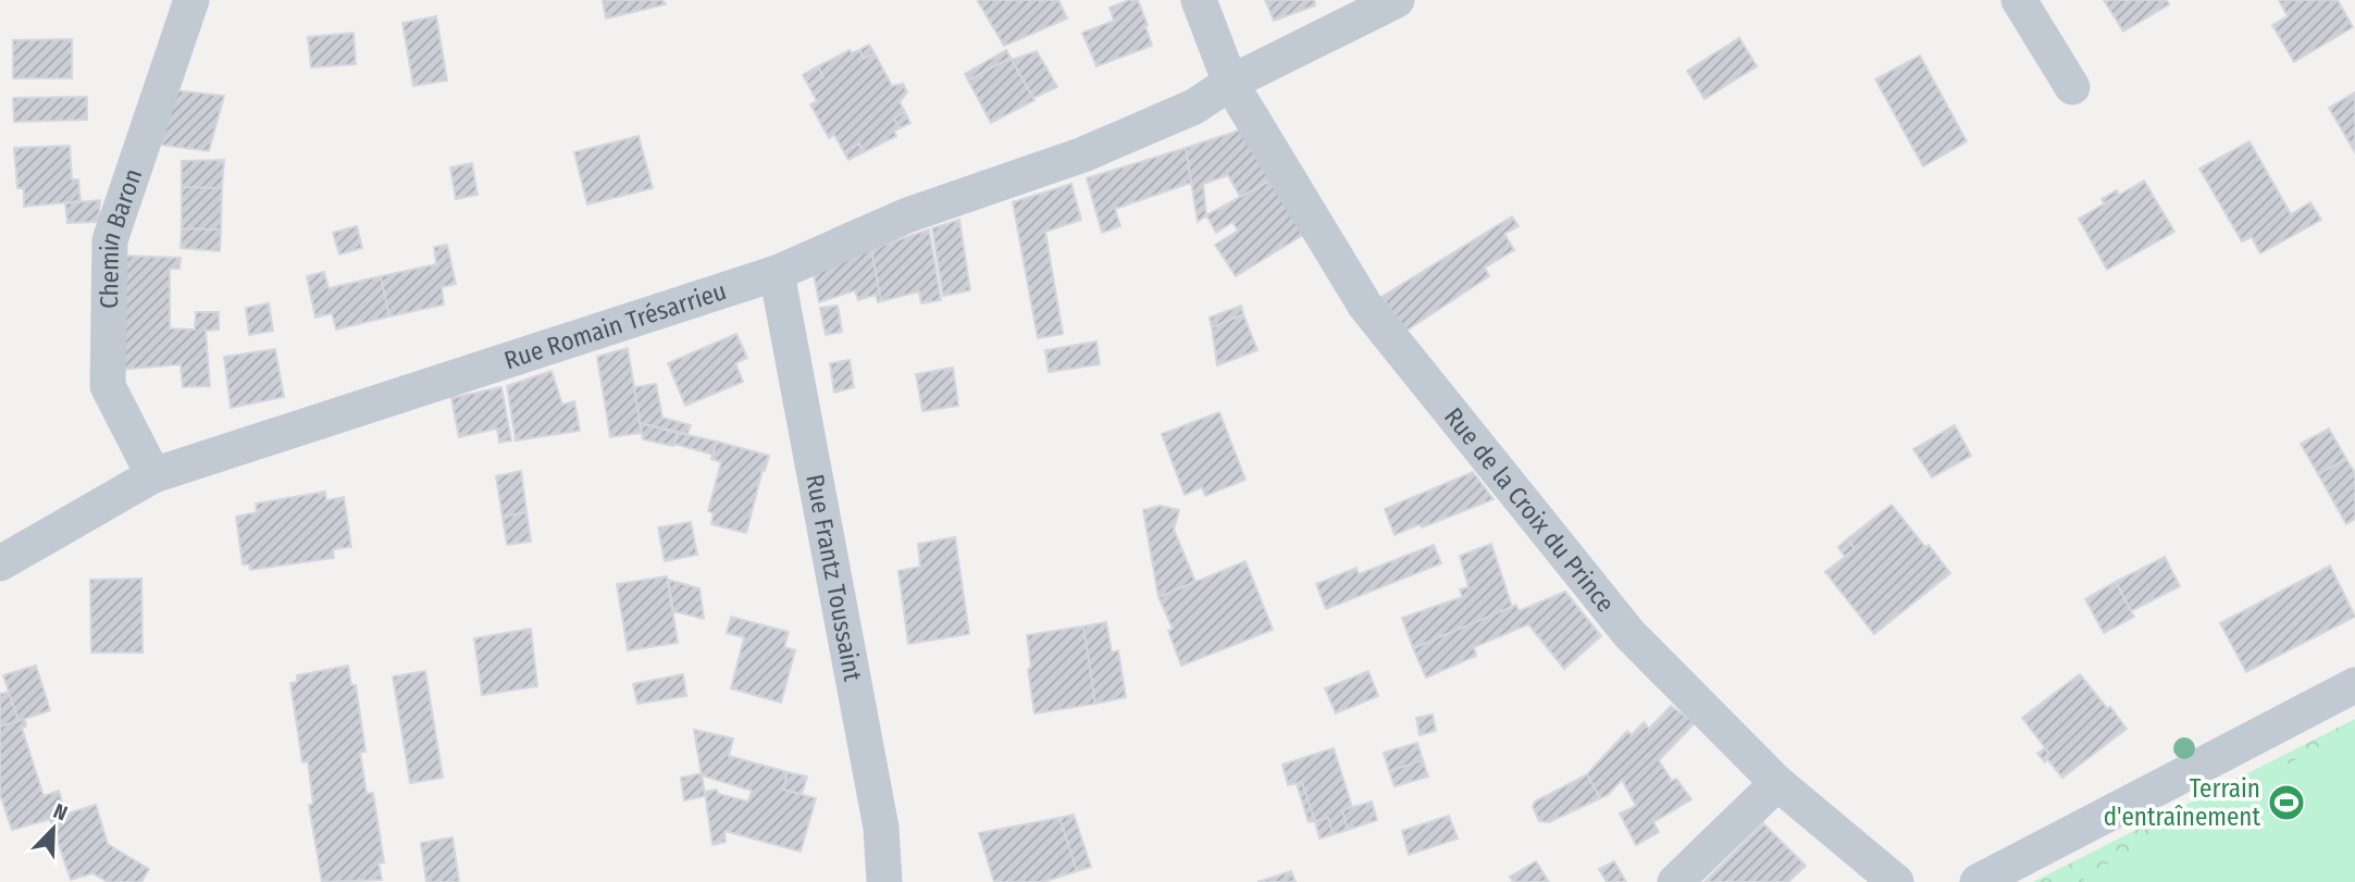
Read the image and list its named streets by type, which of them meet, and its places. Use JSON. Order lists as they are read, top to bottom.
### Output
{
  "streets": {
    "street": [
      "Chemin Baron",
      "Rue Romain Trésarrieu",
      "Rue de la Croix du Prince",
      "Rue Frantz Toussaint"
    ]
  },
  "crossings": [
    ["Chemin Baron", "Rue Romain Trésarrieu"],
    ["Rue Romain Trésarrieu", "Rue de la Croix du Prince"],
    ["Rue Romain Trésarrieu", "Rue Frantz Toussaint"]
  ],
  "places": {
    "sports": ["Terrain d'entraînement"]
  },
  "north": "top right"
}
